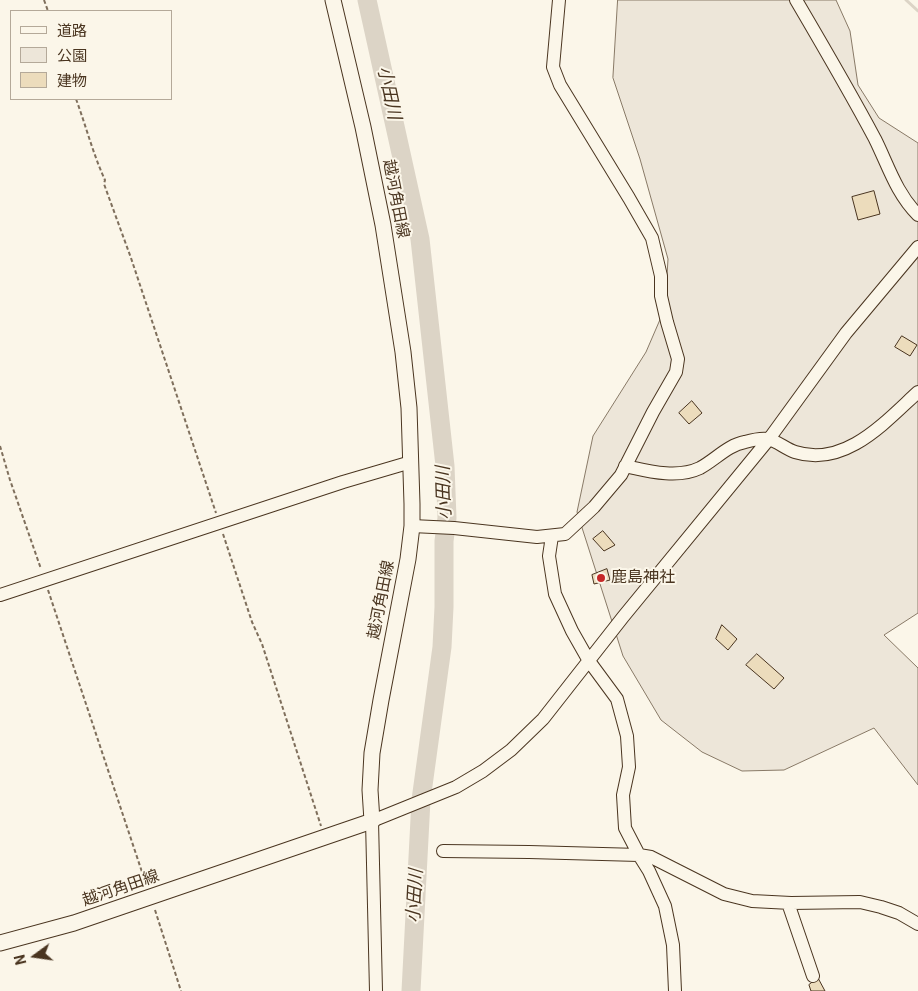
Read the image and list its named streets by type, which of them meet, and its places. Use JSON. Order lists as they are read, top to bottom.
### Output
{
  "streets": {
    "main road": ["越河角田線"]
  },
  "water": ["小田川"],
  "places": ["鹿島神社"],
  "legend": ["道路", "公園", "建物"],
  "north": "left"
}
